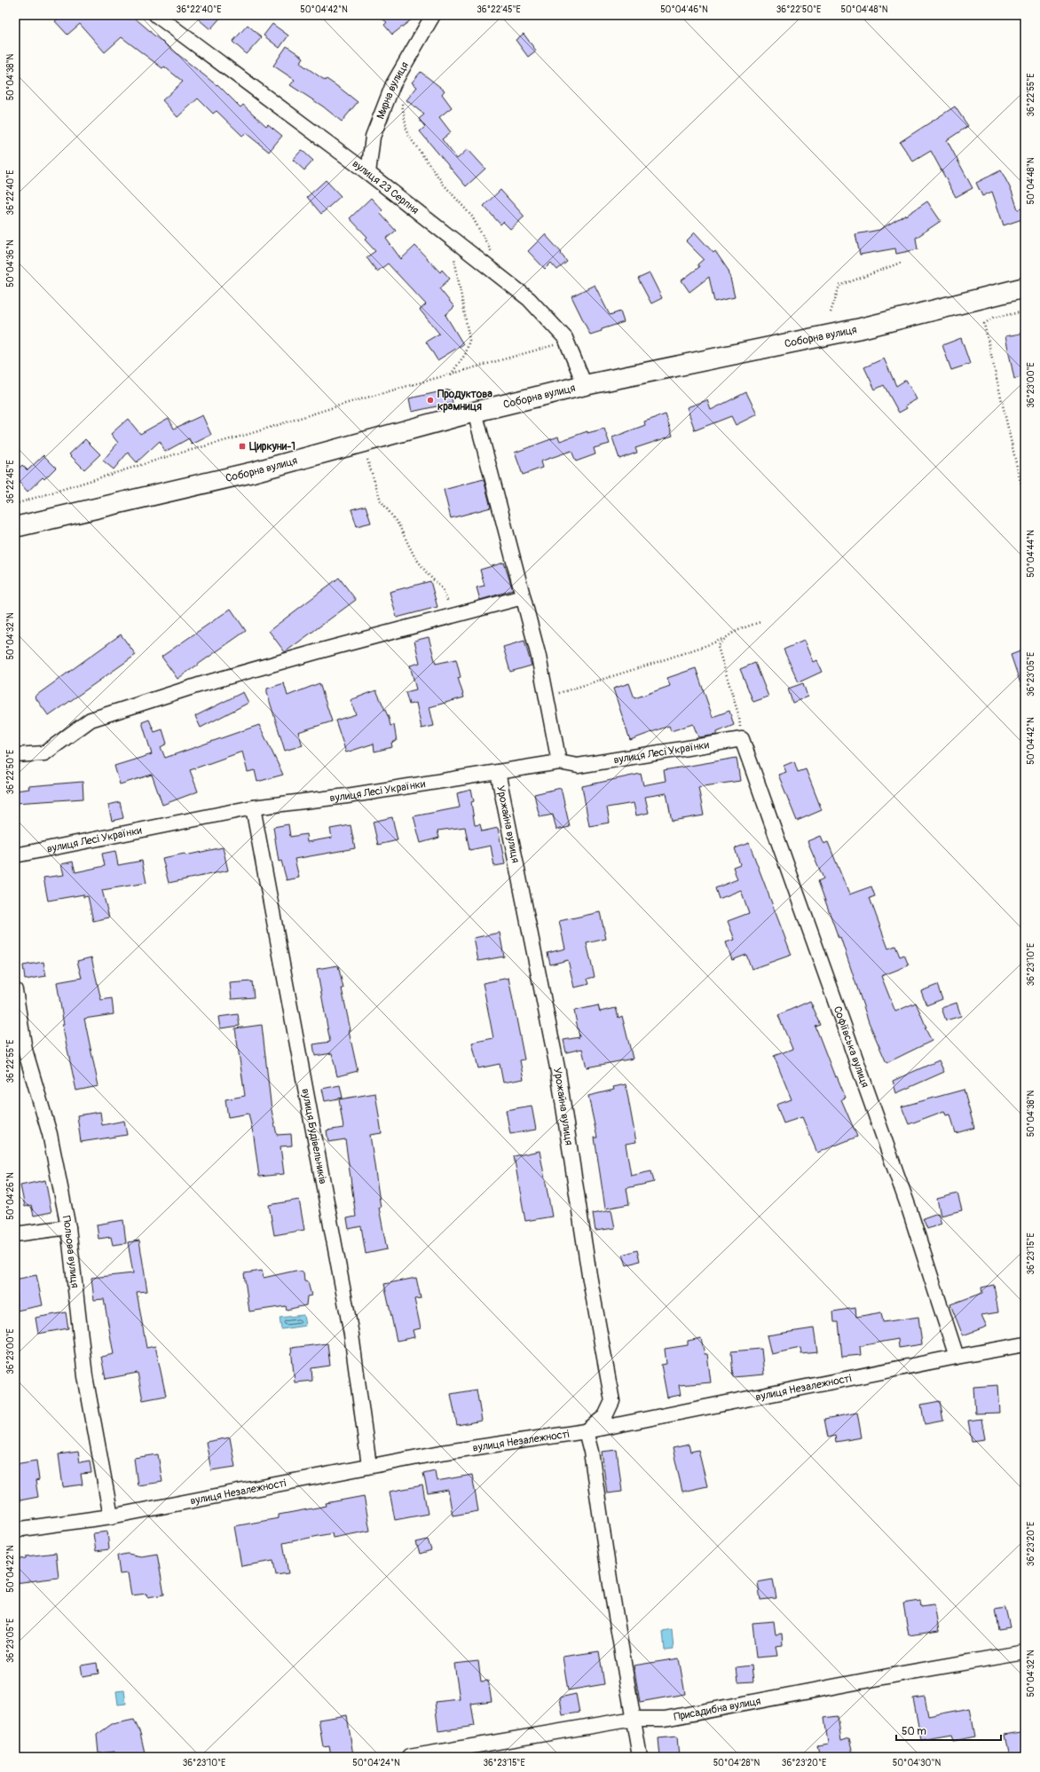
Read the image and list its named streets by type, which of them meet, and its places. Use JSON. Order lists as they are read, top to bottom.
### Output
{
  "streets": {
    "street": [
      "Мирна вулиця",
      "вулиця 23 Серпня",
      "Соборна вулиця",
      "вулиця Лесі Українки",
      "Урожайна вулиця",
      "Софіївська вулиця",
      "вулиця Будівельників",
      "Польова вулиця",
      "вулиця Незалежності",
      "Присадибна вулиця"
    ]
  },
  "crossings": [
    ["Мирна вулиця", "вулиця 23 Серпня"],
    ["вулиця 23 Серпня", "Соборна вулиця"],
    ["вулиця Лесі Українки", "Урожайна вулиця"],
    ["вулиця Лесі Українки", "Софіївська вулиця"],
    ["вулиця Лесі Українки", "вулиця Будівельників"],
    ["Урожайна вулиця", "вулиця Незалежності"],
    ["Софіївська вулиця", "вулиця Незалежності"],
    ["вулиця Будівельників", "вулиця Незалежності"],
    ["Польова вулиця", "вулиця Незалежності"]
  ],
  "places": {
    "other": ["Продуктова крамниця"],
    "transit": ["Циркуни-1"]
  },
  "scale_bar": "50 m",
  "coordinates": [
    "36°22'40\"E",
    "50°04'42\"N",
    "36°22'45\"E",
    "50°04'46\"N",
    "36°22'50\"E",
    "50°04'48\"N",
    "50°04'38\"N",
    "36°22'55\"E",
    "50°04'36\"N",
    "36°23'00\"E",
    "50°04'44\"N",
    "50°04'32\"N",
    "36°23'05\"E",
    "36°23'10\"E",
    "50°04'26\"N",
    "36°23'15\"E",
    "36°23'20\"E",
    "50°04'22\"N",
    "50°04'24\"N",
    "50°04'28\"N",
    "50°04'30\"N"
  ]
}
